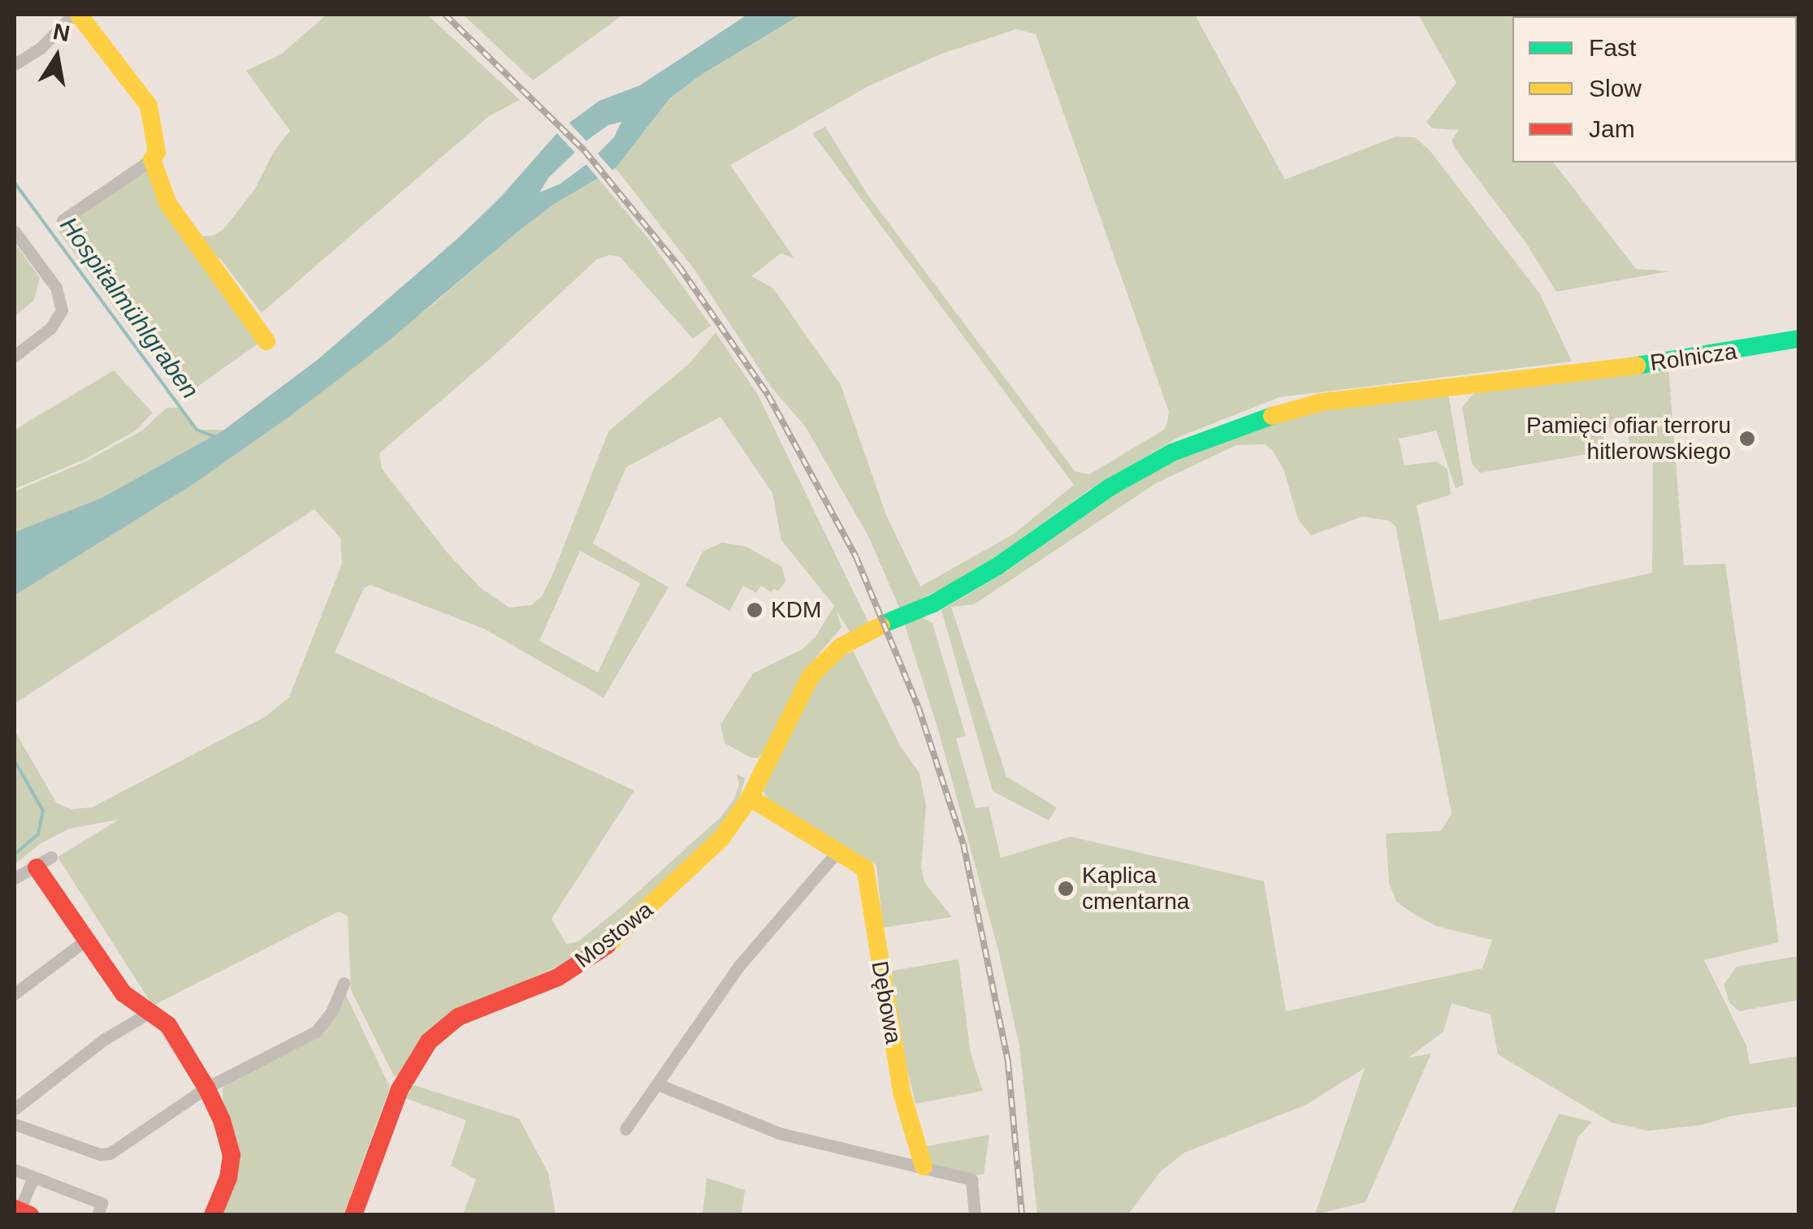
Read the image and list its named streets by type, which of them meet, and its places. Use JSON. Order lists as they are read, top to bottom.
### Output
{
  "streets": {
    "street": ["Rolnicza", "Mostowa", "Dębowa"]
  },
  "crossings": [
    ["Rolnicza", "Mostowa"],
    ["Mostowa", "Dębowa"]
  ],
  "water": ["Hospitalmühlgraben"],
  "places": ["Pamięci ofiar terroru hitlerowskiego", "KDM", "Kaplica cmentarna"],
  "legend": ["Fast", "Slow", "Jam"],
  "north": "top"
}
